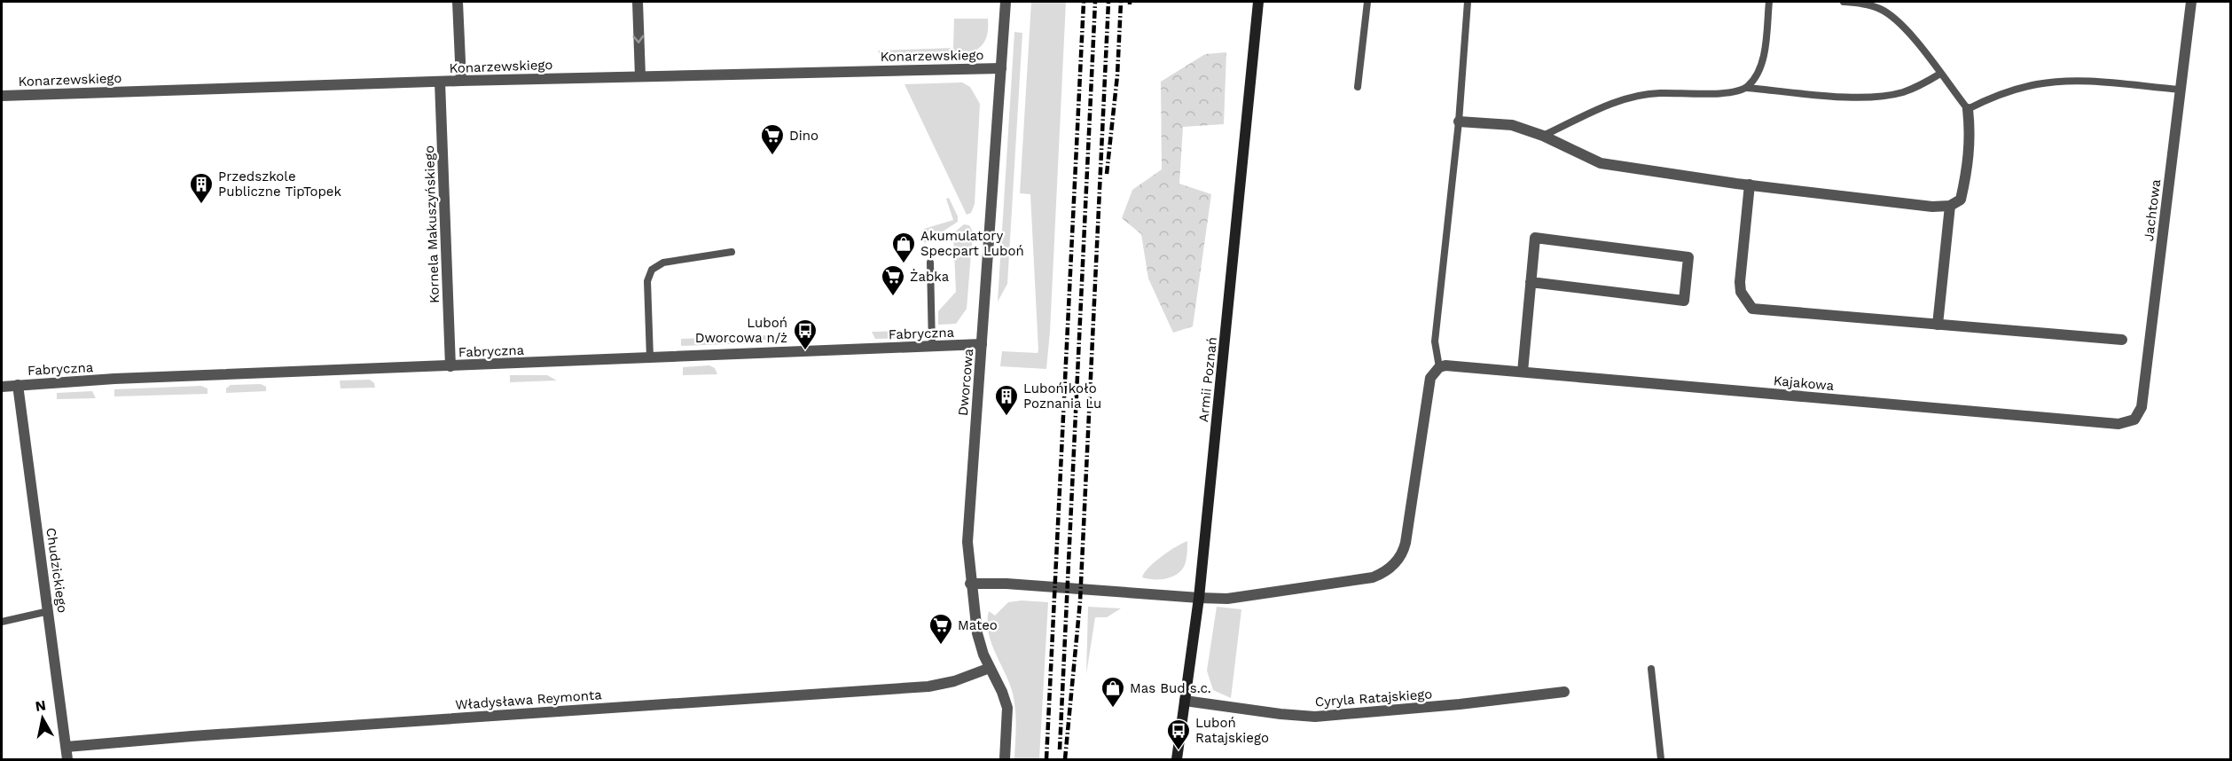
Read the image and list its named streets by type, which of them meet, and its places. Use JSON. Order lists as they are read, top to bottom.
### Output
{
  "streets": {
    "main road": ["Armii Poznań"],
    "street": [
      "Konarzewskiego",
      "Jachtowa",
      "Kornela Makuszyńskiego",
      "Fabryczna",
      "Dworcowa",
      "Kajakowa",
      "Chudzickiego",
      "Cyryla Ratajskiego",
      "Władysława Reymonta"
    ]
  },
  "crossings": [
    ["Konarzewskiego", "Kornela Makuszyńskiego"],
    ["Konarzewskiego", "Dworcowa"],
    ["Jachtowa", "Kajakowa"],
    ["Kornela Makuszyńskiego", "Fabryczna"],
    ["Fabryczna", "Dworcowa"],
    ["Fabryczna", "Chudzickiego"],
    ["Armii Poznań", "Cyryla Ratajskiego"],
    ["Dworcowa", "Władysława Reymonta"],
    ["Chudzickiego", "Władysława Reymonta"]
  ],
  "places": {
    "supermarket": ["Dino", "Żabka", "Mateo"],
    "building": ["Przedszkole Publiczne TipTopek", "Luboń koło Poznania Lu"],
    "shop": ["Akumulatory Specpart Luboń", "Mas Bud s.c."],
    "bus stop": ["Luboń Dworcowa n/ż", "Luboń Ratajskiego"]
  },
  "north": "top"
}
